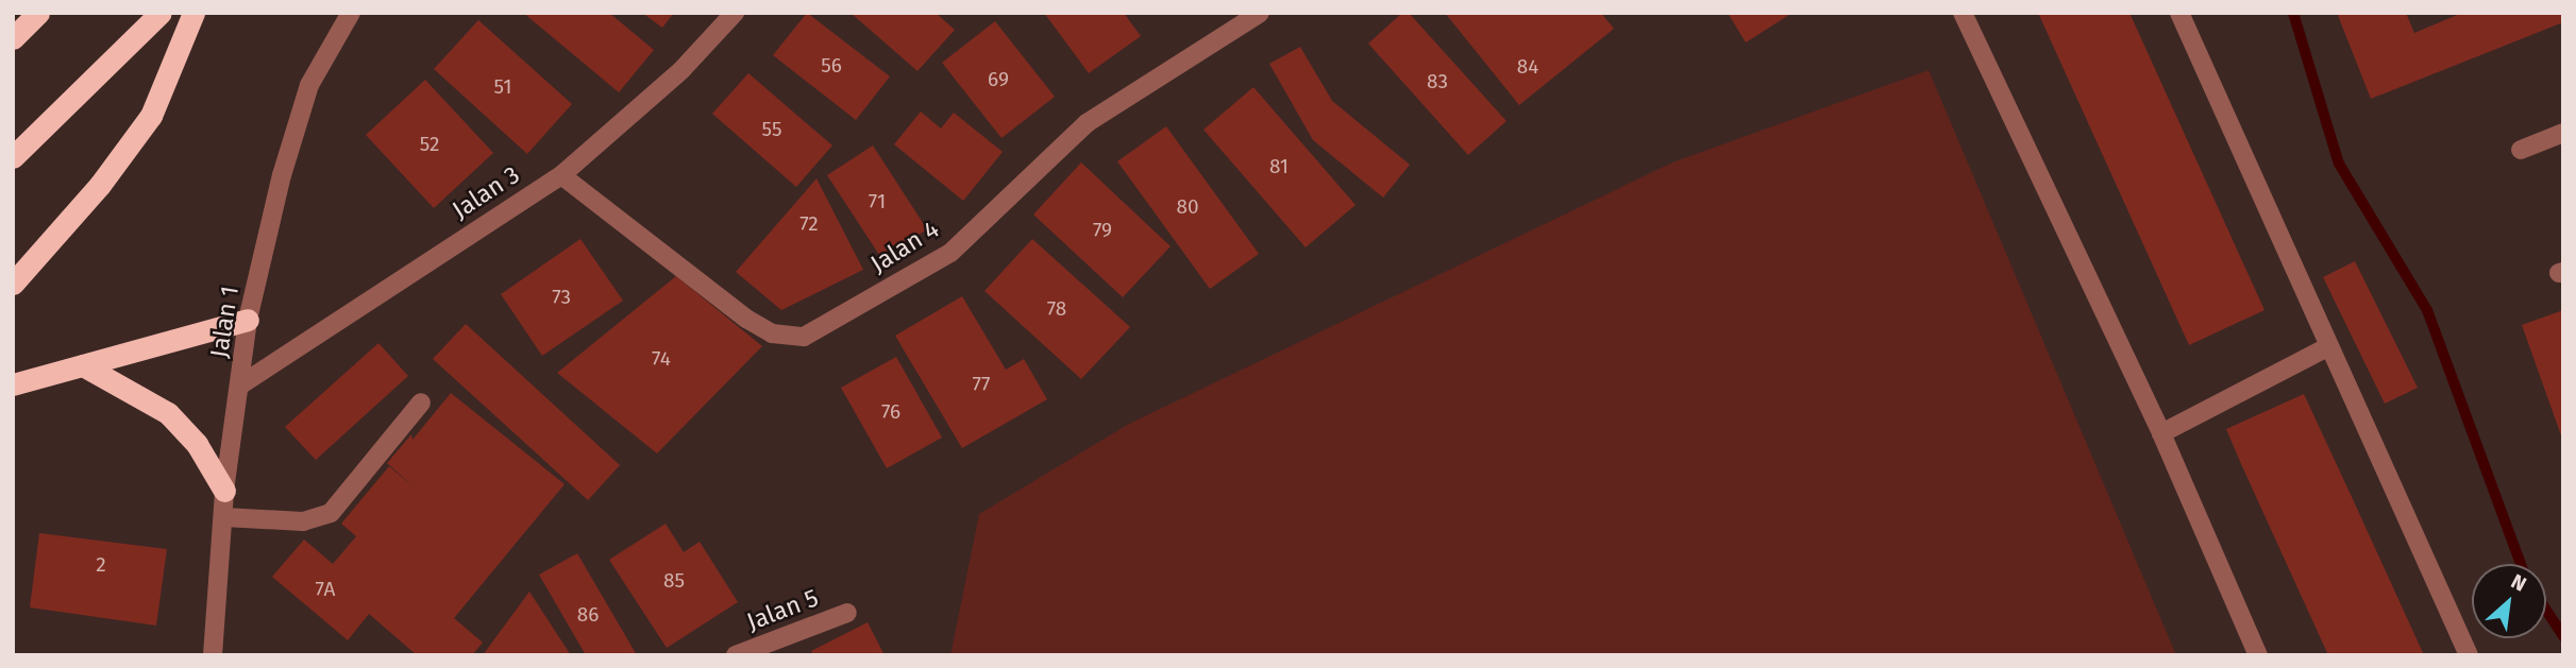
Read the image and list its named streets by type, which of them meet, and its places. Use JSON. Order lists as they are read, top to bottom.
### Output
{
  "streets": {
    "street": [
      "Jalan 3",
      "Jalan 4",
      "Jalan 1",
      "Jalan 5"
    ]
  },
  "crossings": [
    ["Jalan 3", "Jalan 4"],
    ["Jalan 3", "Jalan 1"]
  ],
  "house_numbers": [
    "56",
    "84",
    "69",
    "83",
    "51",
    "55",
    "52",
    "81",
    "71",
    "80",
    "72",
    "79",
    "73",
    "78",
    "74",
    "77",
    "76",
    "2",
    "85",
    "7A",
    "86"
  ],
  "north": "top right"
}
